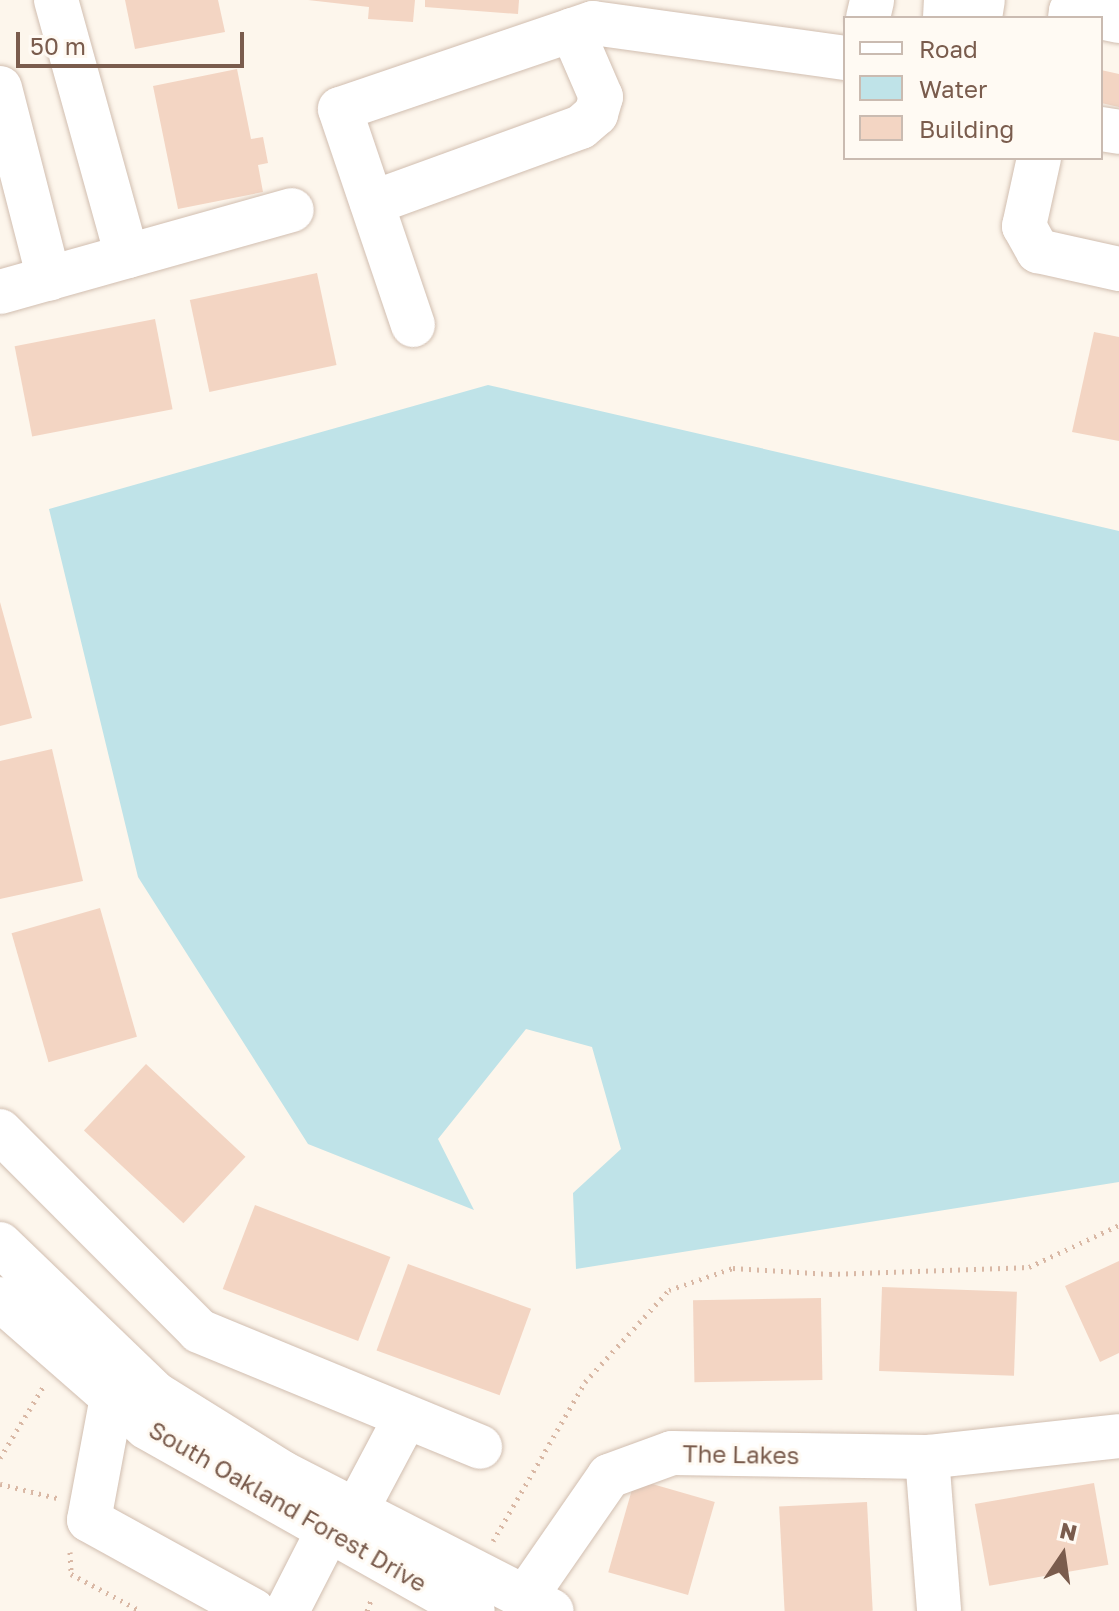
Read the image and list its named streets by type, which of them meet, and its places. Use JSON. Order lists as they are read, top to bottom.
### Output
{
  "streets": {
    "street": ["The Lakes", "South Oakland Forest Drive"]
  },
  "crossings": [
    ["The Lakes", "South Oakland Forest Drive"]
  ],
  "legend": ["Road", "Water", "Building"],
  "scale_bar": "50 m",
  "north": "top"
}
